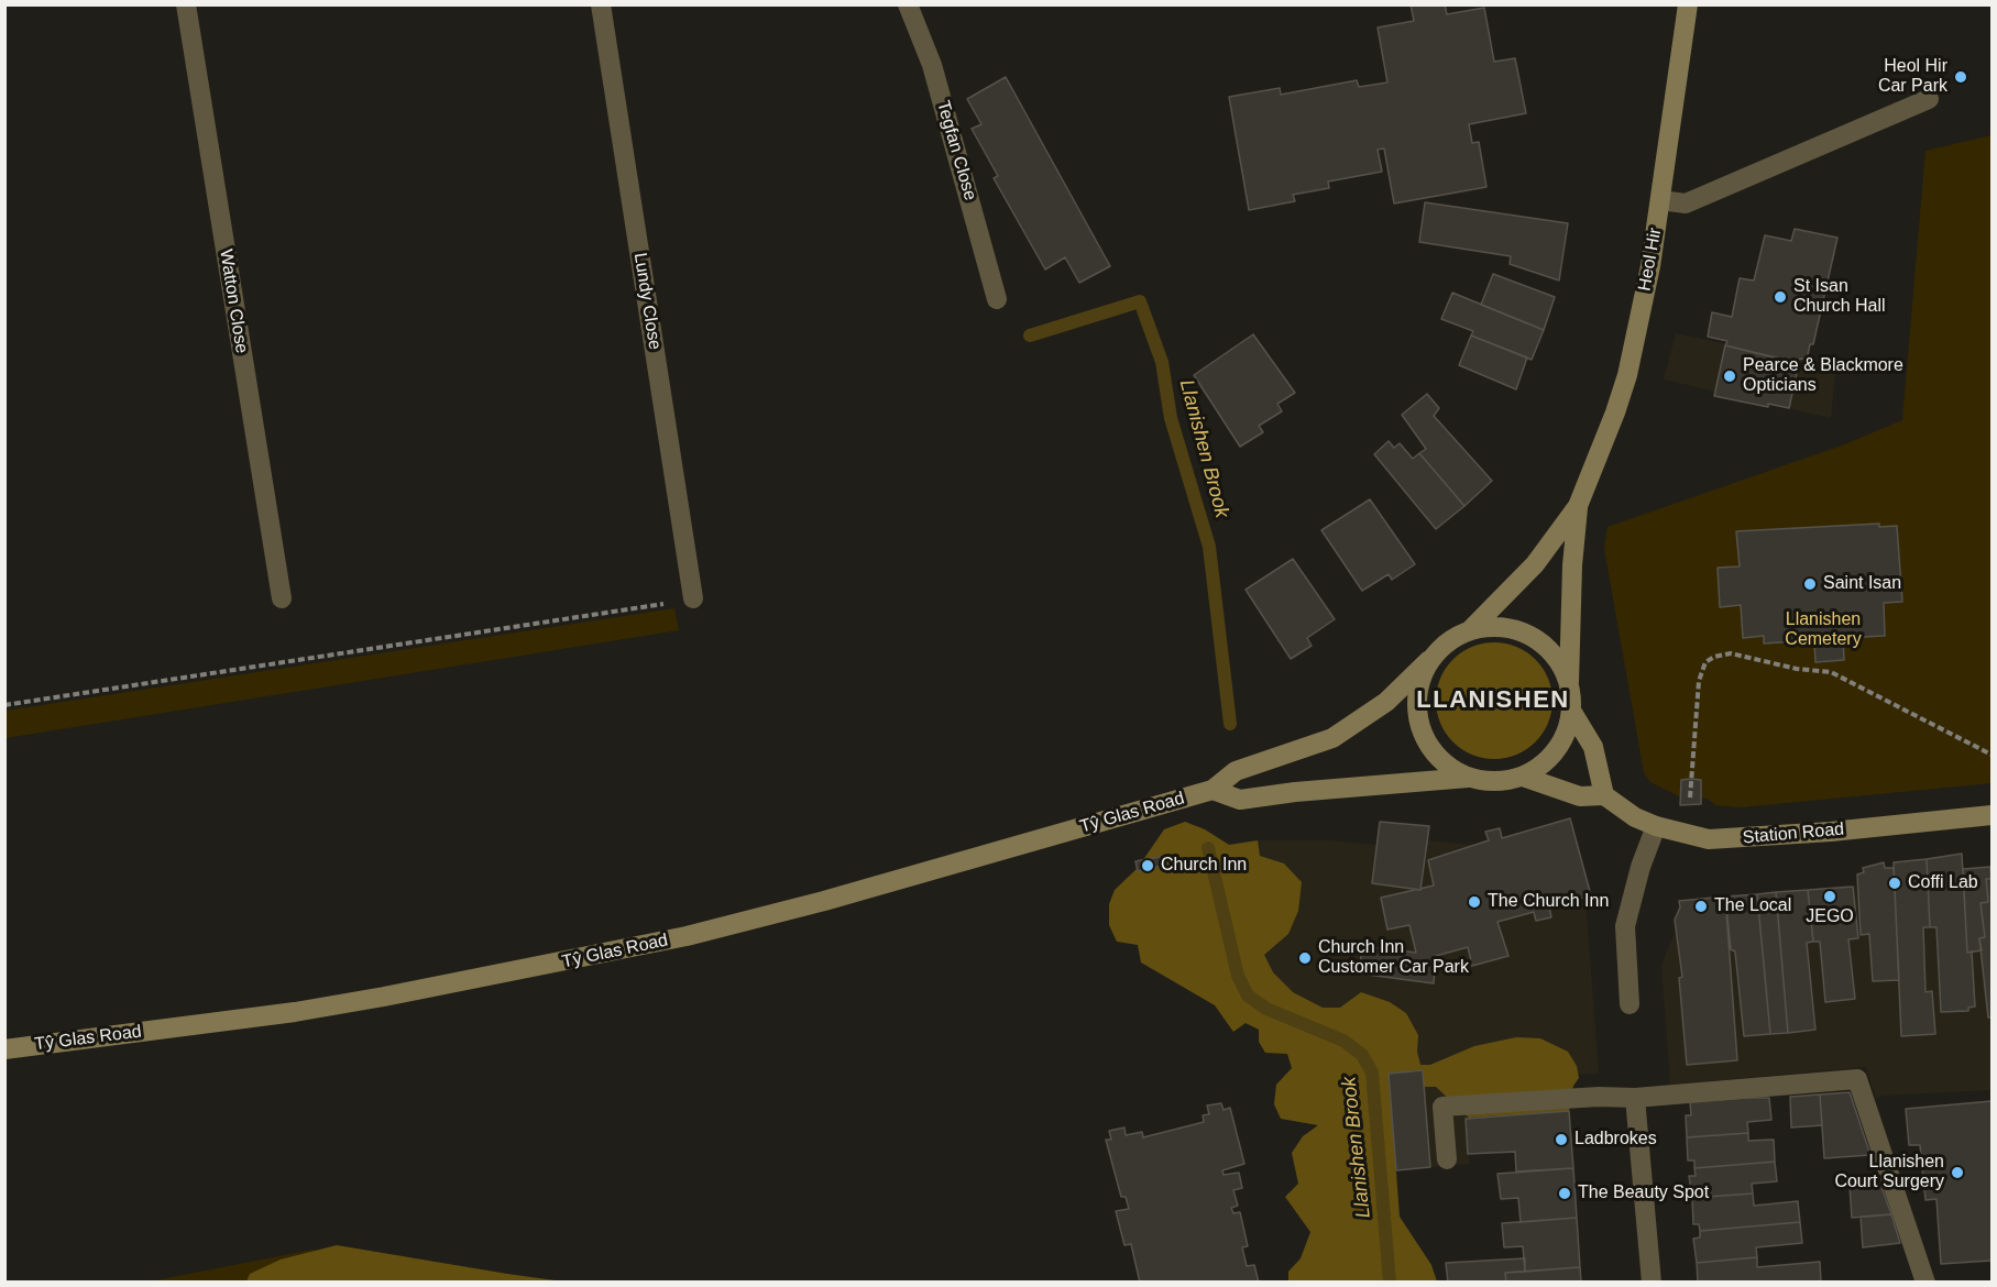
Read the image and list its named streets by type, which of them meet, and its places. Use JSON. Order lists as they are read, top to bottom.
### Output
{
  "streets": {
    "main road": ["Heol Hir", "Tŷ Glas Road", "Station Road"],
    "street": ["Tegfan Close", "Watton Close", "Lundy Close"]
  },
  "crossings": [
    ["Heol Hir", "Tŷ Glas Road"]
  ],
  "districts": ["LLANISHEN"],
  "water": ["Llanishen Brook"],
  "parks": ["Llanishen Cemetery"],
  "places": [
    "Heol Hir Car Park",
    "St Isan Church Hall",
    "Pearce & Blackmore Opticians",
    "Saint Isan",
    "Church Inn",
    "Coffi Lab",
    "JEGO",
    "The Church Inn",
    "The Local",
    "Church Inn Customer Car Park",
    "Ladbrokes",
    "Llanishen Court Surgery",
    "The Beauty Spot"
  ]
}
